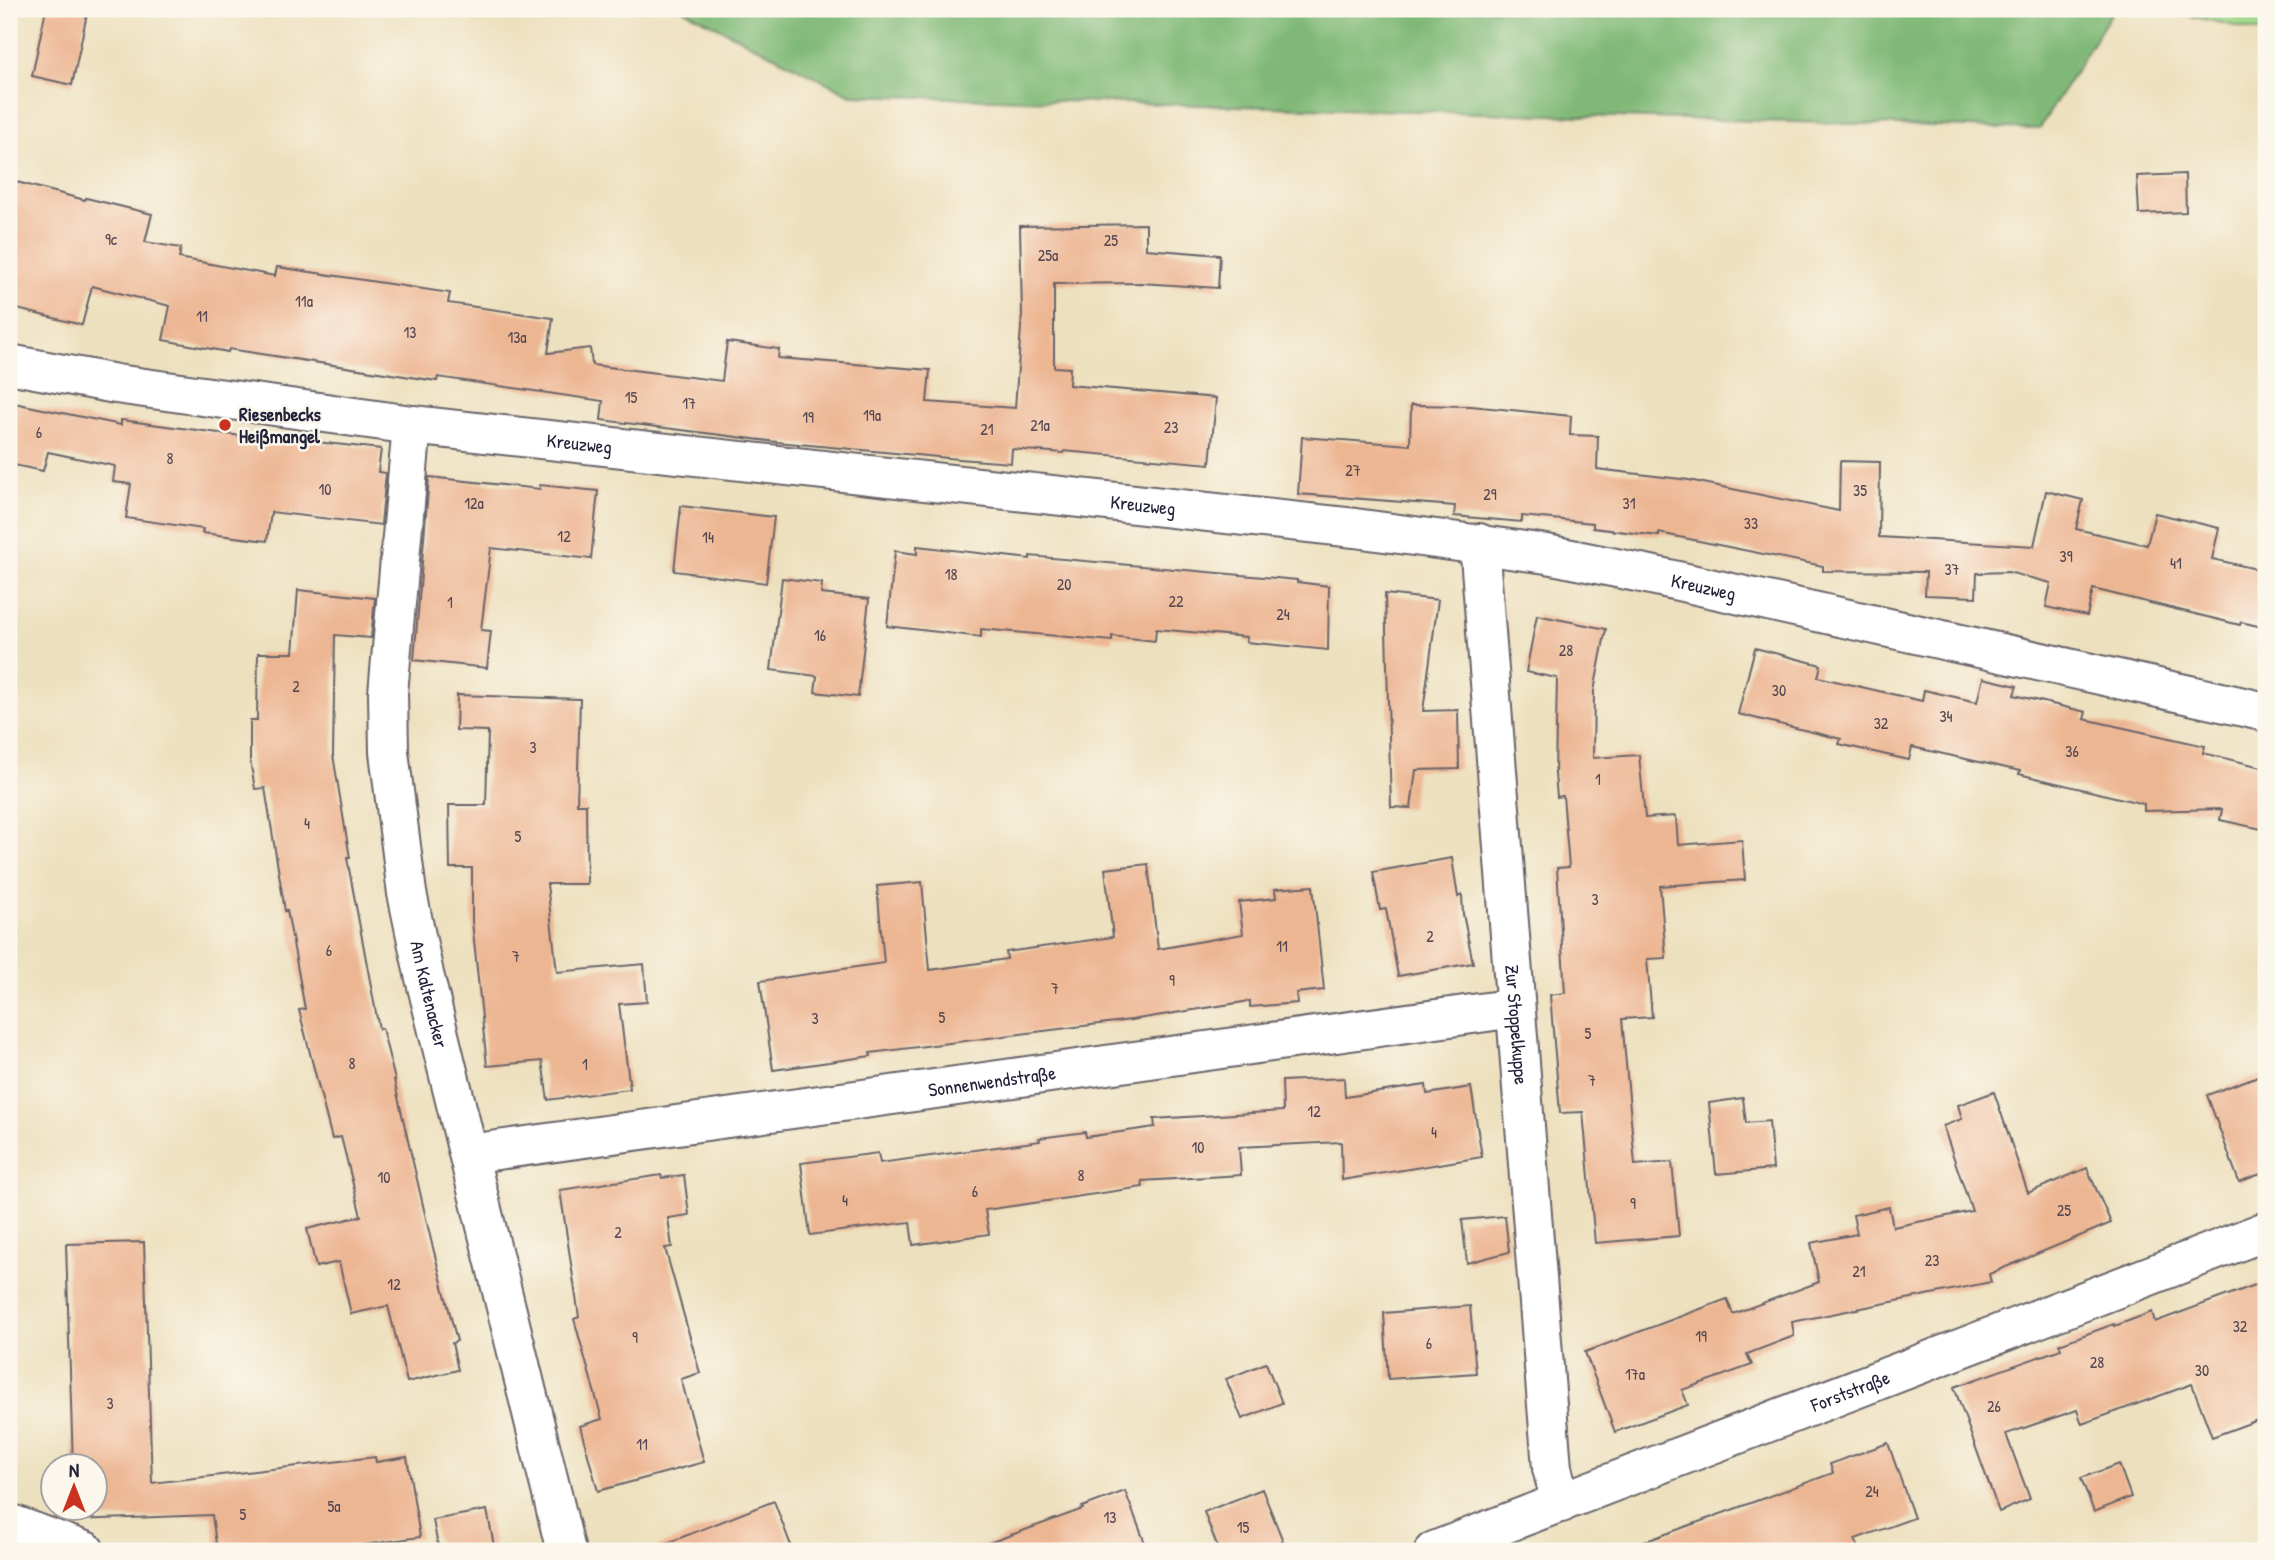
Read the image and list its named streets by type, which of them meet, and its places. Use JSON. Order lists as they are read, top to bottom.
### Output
{
  "streets": {
    "street": [
      "Kreuzweg",
      "Am Kaltenacker",
      "Zur Stoppelkuppe",
      "Sonnenwendstraße",
      "Forststraße"
    ]
  },
  "crossings": [
    ["Kreuzweg", "Am Kaltenacker"],
    ["Kreuzweg", "Zur Stoppelkuppe"],
    ["Am Kaltenacker", "Sonnenwendstraße"],
    ["Zur Stoppelkuppe", "Sonnenwendstraße"],
    ["Zur Stoppelkuppe", "Forststraße"]
  ],
  "places": ["Riesenbecks Heißmangel"],
  "house_numbers": [
    "9c",
    "25",
    "25a",
    "11a",
    "11",
    "13",
    "13a",
    "15",
    "17",
    "19a",
    "19",
    "21a",
    "23",
    "21",
    "6",
    "8",
    "27",
    "10",
    "35",
    "29",
    "12a",
    "31",
    "33",
    "12",
    "14",
    "39",
    "41",
    "37",
    "18",
    "20",
    "22",
    "1",
    "24",
    "16",
    "28",
    "2",
    "30",
    "34",
    "32",
    "3",
    "36",
    "1",
    "4",
    "5",
    "3",
    "2",
    "11",
    "6",
    "7",
    "9",
    "7",
    "5",
    "3",
    "5",
    "8",
    "1",
    "7",
    "12",
    "4",
    "10",
    "8",
    "10",
    "6",
    "4",
    "9",
    "25",
    "2",
    "23",
    "21",
    "12",
    "32",
    "19",
    "9",
    "6",
    "28",
    "30",
    "17a",
    "3",
    "26",
    "11",
    "24",
    "5a",
    "5",
    "13",
    "15"
  ],
  "north": "top"
}
